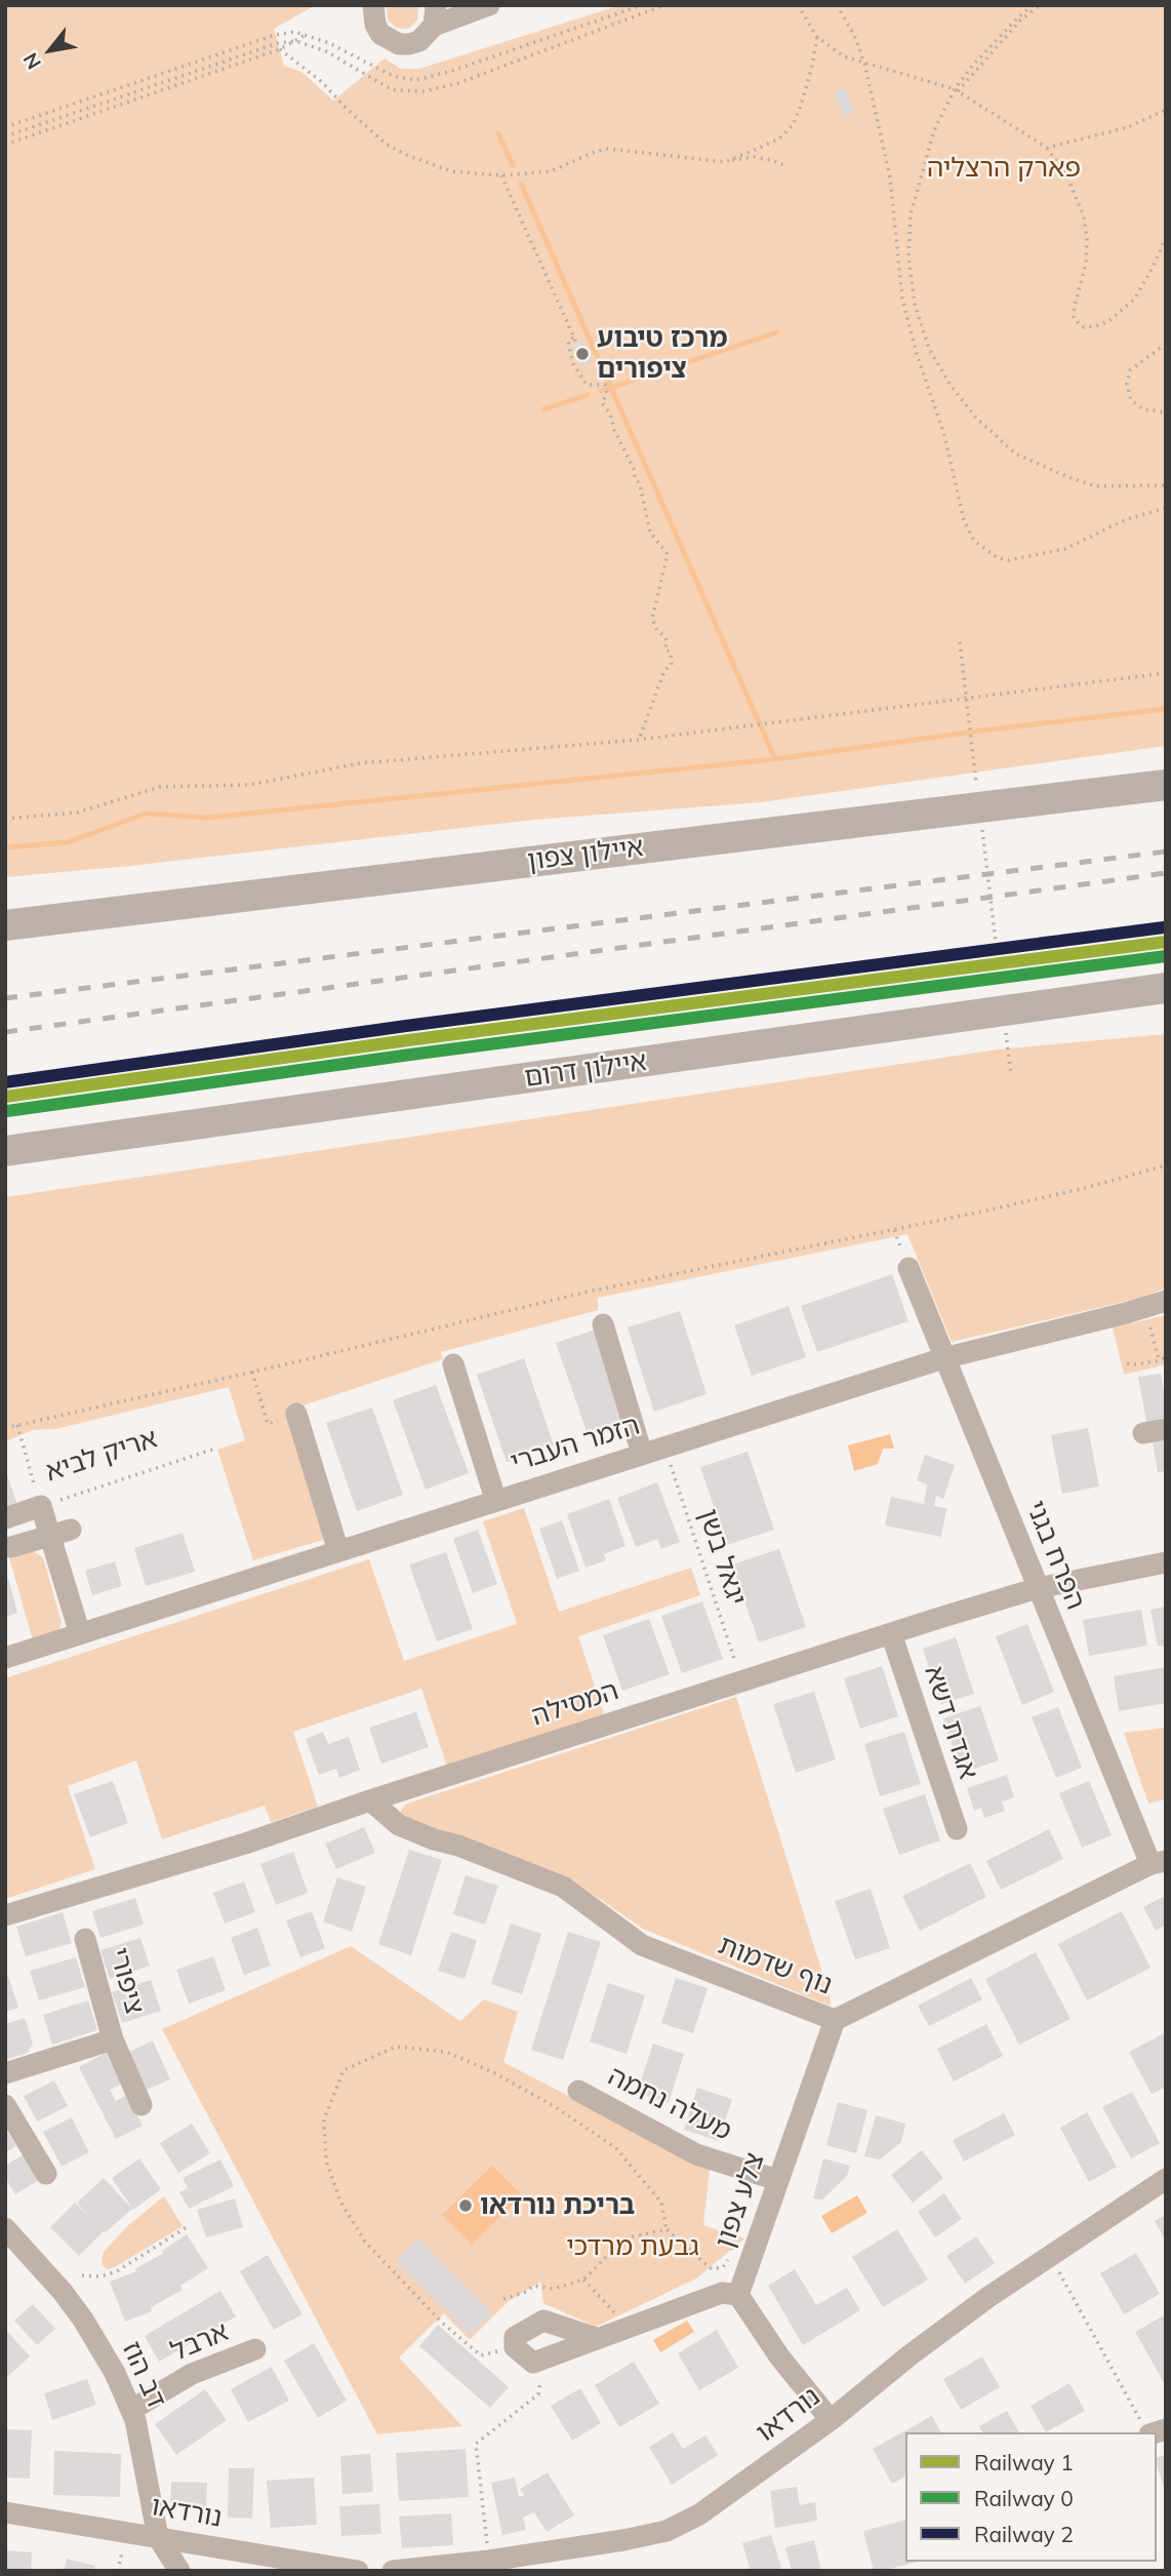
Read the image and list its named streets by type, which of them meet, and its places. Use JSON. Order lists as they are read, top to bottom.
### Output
{
  "streets": {
    "highway": ["איילון צפון", "איילון דרום"],
    "street": [
      "הזמר העברי",
      "אריק לביא",
      "הפרח בגני",
      "המסילה",
      "אגדת דשא",
      "נוף שדמות",
      "ציפורי",
      "מעלה נחמה",
      "צלע צפון",
      "ארבל",
      "דב הוז",
      "נורדאו"
    ],
    "path": ["יגאל בשן"]
  },
  "crossings": [
    ["הזמר העברי", "הפרח בגני"],
    ["הזמר העברי", "יגאל בשן"],
    ["הפרח בגני", "המסילה"],
    ["הפרח בגני", "נוף שדמות"],
    ["יגאל בשן", "המסילה"],
    ["המסילה", "אגדת דשא"],
    ["המסילה", "נוף שדמות"],
    ["נוף שדמות", "צלע צפון"],
    ["מעלה נחמה", "צלע צפון"],
    ["ארבל", "דב הוז"],
    ["דב הוז", "נורדאו"]
  ],
  "parks": ["פארק הרצליה", "גבעת מרדכי"],
  "places": ["מרכז טיבוע ציפורים", "בריכת נורדאו"],
  "lines": ["rail line 2", "rail line 1", "rail line 0"],
  "legend": ["Railway 1", "Railway 0", "Railway 2"],
  "north": "bottom left"
}
